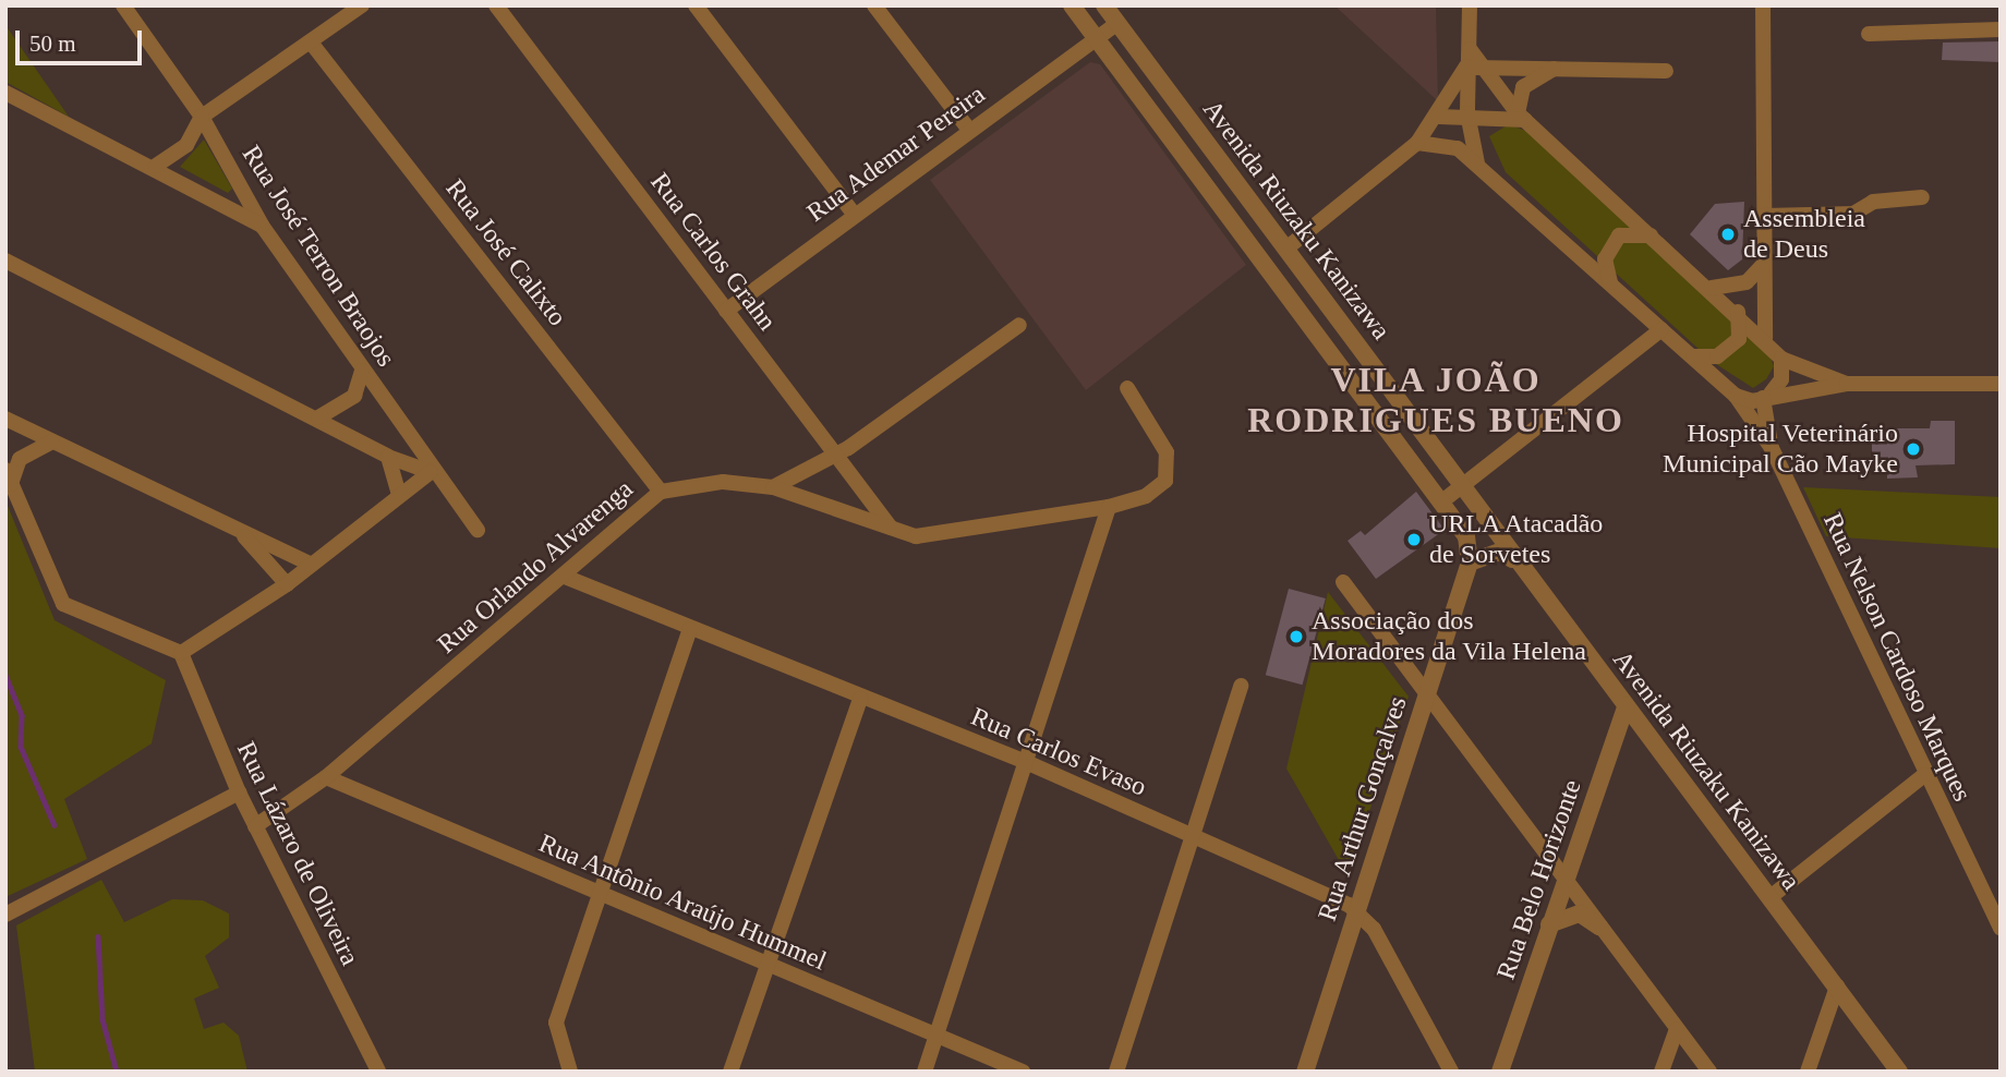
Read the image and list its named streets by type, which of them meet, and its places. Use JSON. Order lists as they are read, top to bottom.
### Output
{
  "streets": {
    "street": [
      "Rua Ademar Pereira",
      "Avenida Riuzaku Kanizawa",
      "Rua Carlos Grahn",
      "Rua José Calixto",
      "Rua José Terron Braojos",
      "Rua Orlando Alvarenga",
      "Rua Nelson Cardoso Marques",
      "Rua Carlos Evaso",
      "Rua Arthur Gonçalves",
      "Rua Lázaro de Oliveira",
      "Rua Belo Horizonte",
      "Rua Antônio Araújo Hummel"
    ]
  },
  "crossings": [
    ["Rua Ademar Pereira", "Rua Carlos Grahn"],
    ["Avenida Riuzaku Kanizawa", "Rua Belo Horizonte"],
    ["Rua Carlos Grahn", "Rua Orlando Alvarenga"],
    ["Rua José Calixto", "Rua Orlando Alvarenga"],
    ["Rua Orlando Alvarenga", "Rua Carlos Evaso"],
    ["Rua Orlando Alvarenga", "Rua Lázaro de Oliveira"],
    ["Rua Orlando Alvarenga", "Rua Antônio Araújo Hummel"],
    ["Rua Carlos Evaso", "Rua Arthur Gonçalves"]
  ],
  "districts": ["VILA JOÃO RODRIGUES BUENO"],
  "places": [
    "Assembleia de Deus",
    "Hospital Veterinário Municipal Cão Mayke",
    "URLA Atacadão de Sorvetes",
    "Associação dos Moradores da Vila Helena"
  ],
  "scale_bar": "50 m"
}
